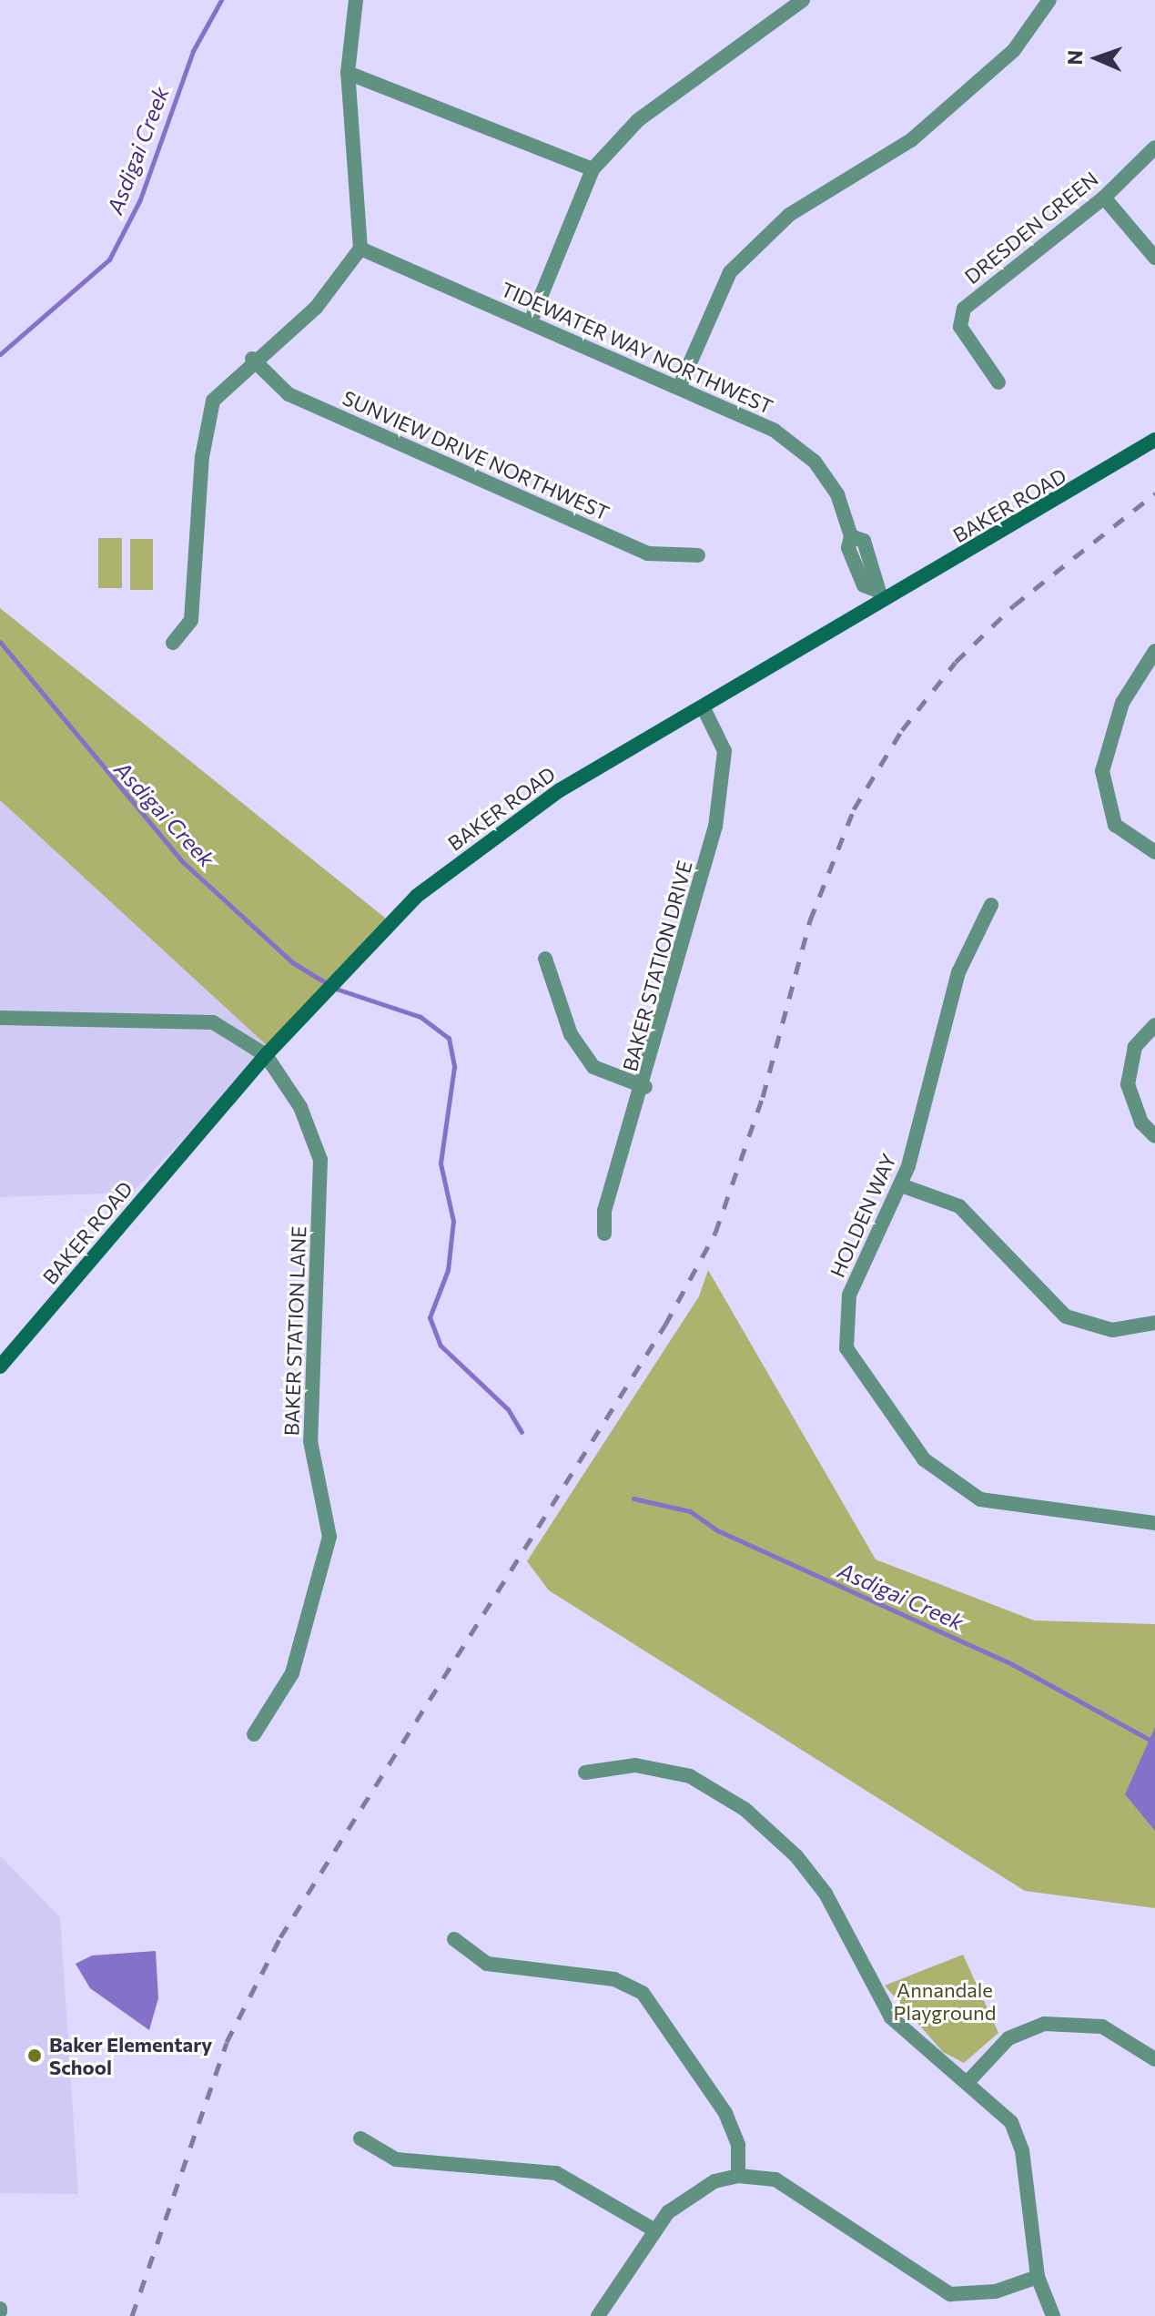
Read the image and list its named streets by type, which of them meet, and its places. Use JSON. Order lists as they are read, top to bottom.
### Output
{
  "streets": {
    "main road": ["BAKER ROAD"],
    "street": [
      "DRESDEN GREEN",
      "TIDEWATER WAY NORTHWEST",
      "SUNVIEW DRIVE NORTHWEST",
      "BAKER STATION DRIVE",
      "HOLDEN WAY",
      "BAKER STATION LANE"
    ]
  },
  "crossings": [
    ["TIDEWATER WAY NORTHWEST", "BAKER ROAD"],
    ["BAKER ROAD", "BAKER STATION DRIVE"],
    ["BAKER ROAD", "BAKER STATION LANE"]
  ],
  "water": ["Asdigai Creek"],
  "parks": ["Annandale Playground"],
  "places": ["Baker Elementary School"],
  "north": "left"
}
